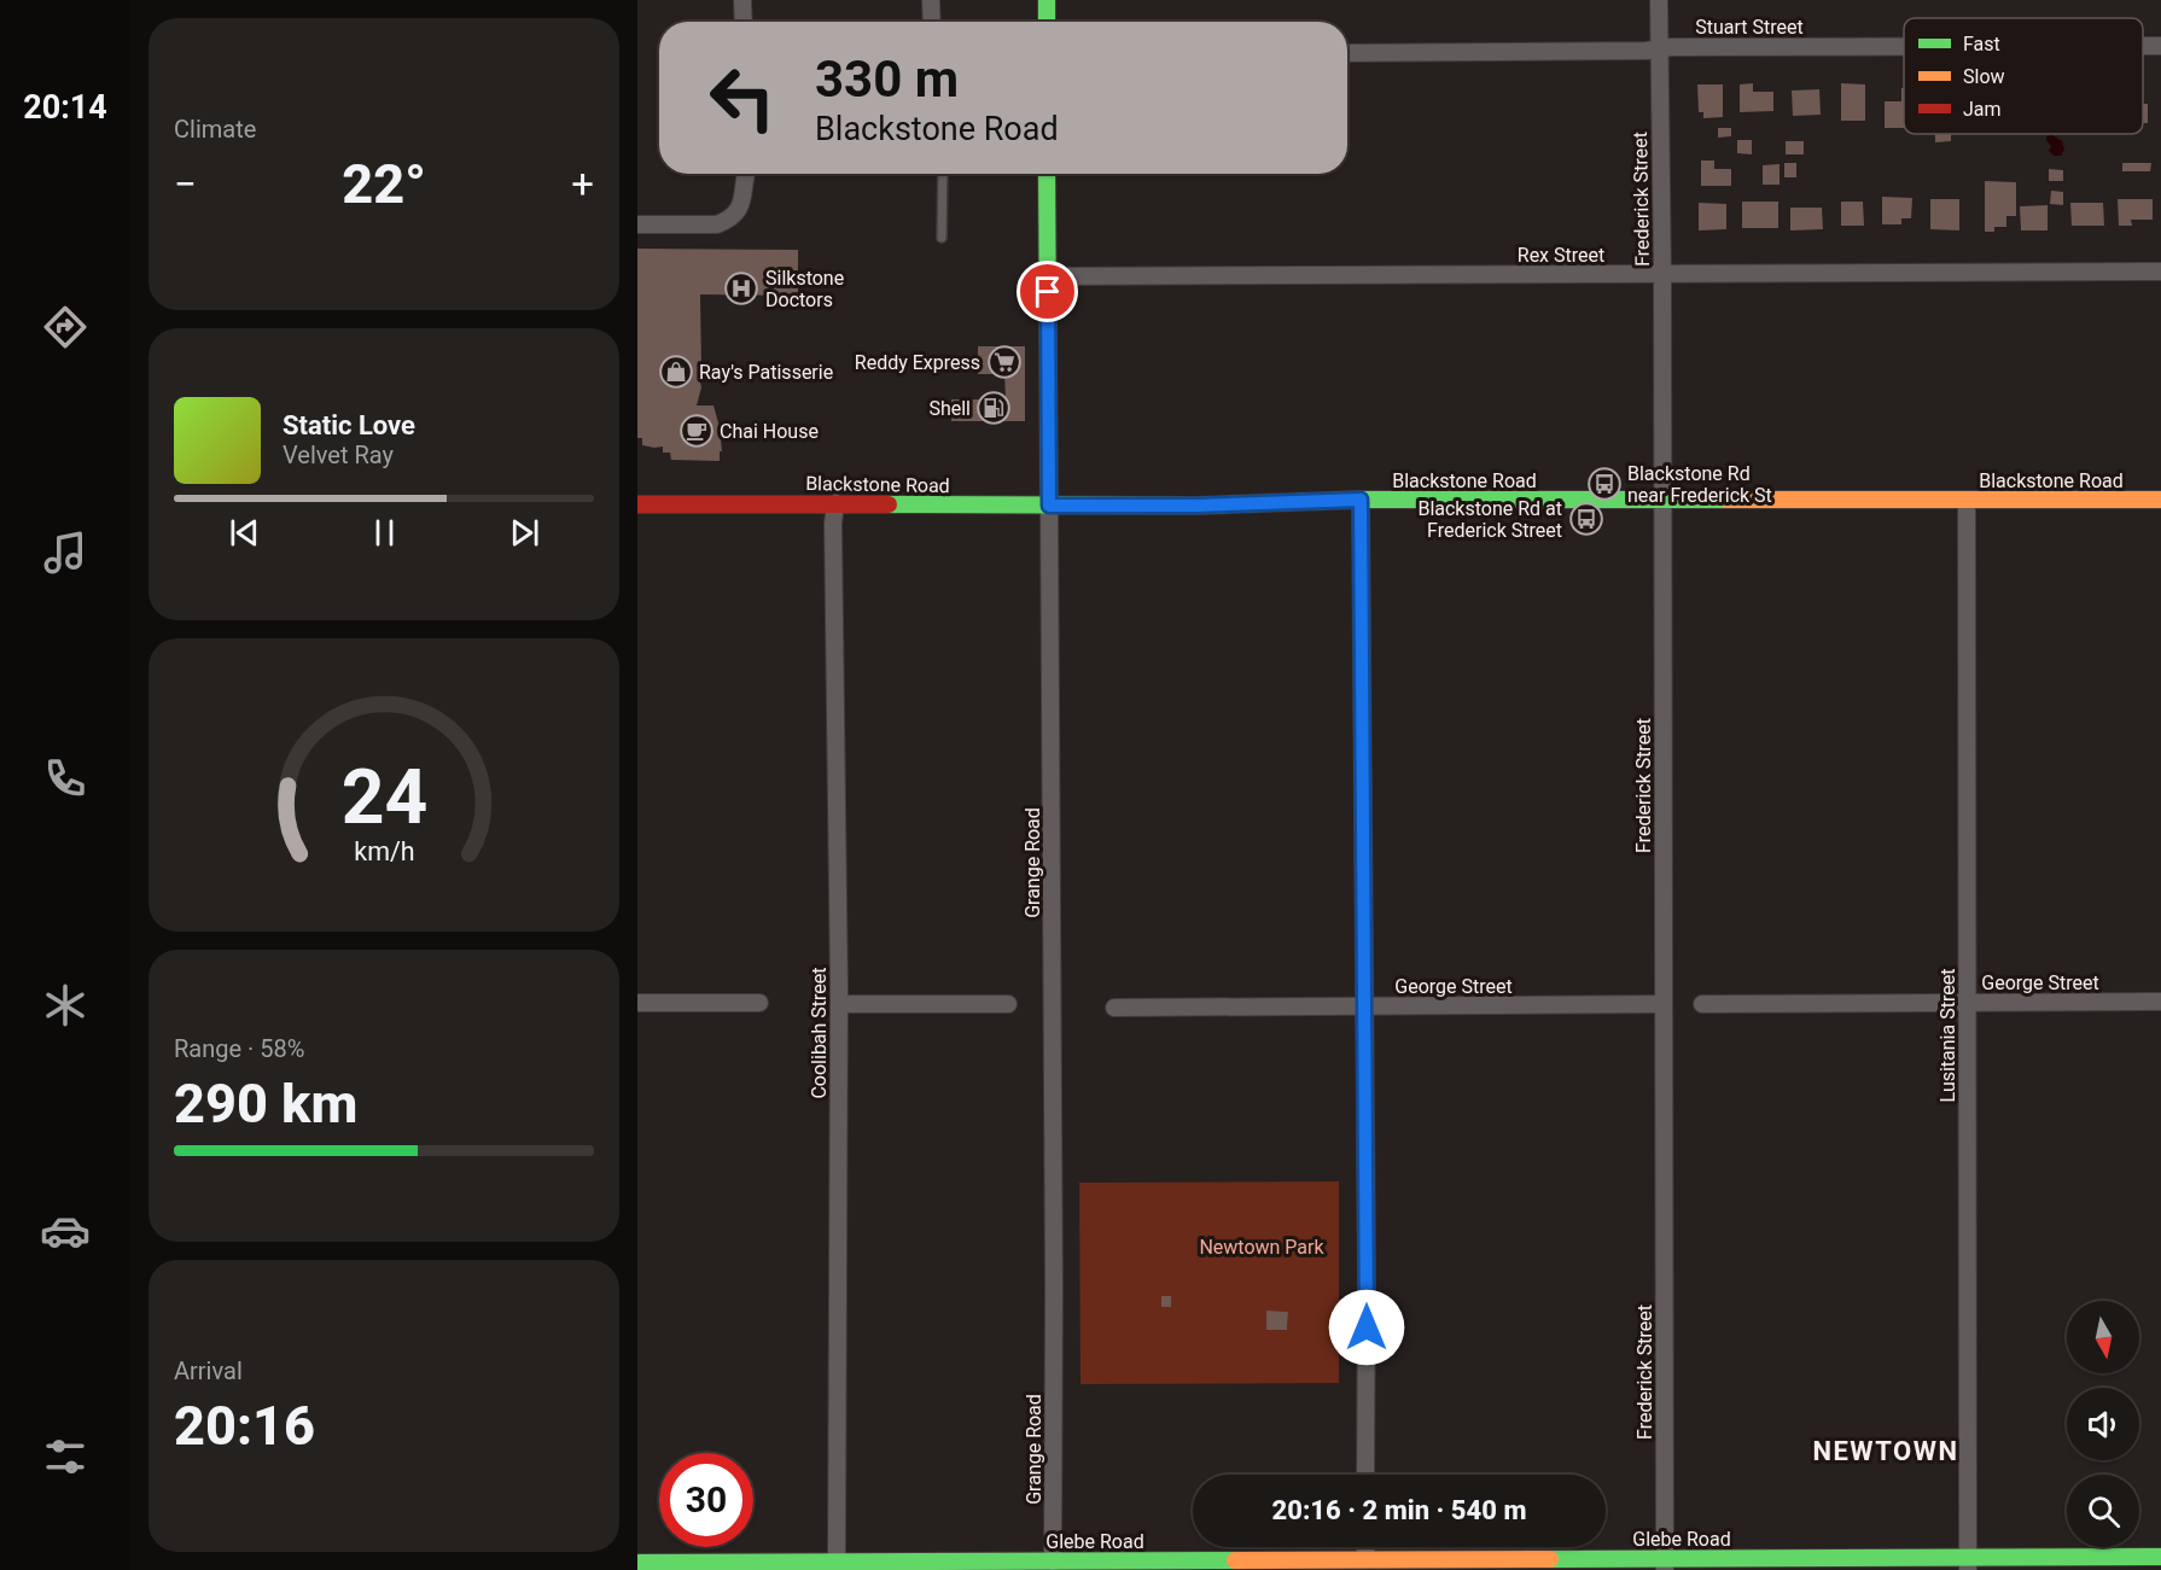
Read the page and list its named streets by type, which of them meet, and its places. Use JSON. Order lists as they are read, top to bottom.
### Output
{
  "streets": {
    "main road": ["Blackstone Road", "Grange Road", "Glebe Road"],
    "street": [
      "Stuart Street",
      "Frederick Street",
      "Rex Street",
      "George Street",
      "Coolibah Street",
      "Lusitania Street"
    ]
  },
  "crossings": [
    ["Stuart Street", "Frederick Street"],
    ["Frederick Street", "Rex Street"],
    ["Frederick Street", "Blackstone Road"],
    ["Frederick Street", "George Street"],
    ["Frederick Street", "Glebe Road"],
    ["Rex Street", "Grange Road"],
    ["Blackstone Road", "Grange Road"],
    ["Blackstone Road", "Coolibah Street"],
    ["Blackstone Road", "Lusitania Street"],
    ["Grange Road", "Glebe Road"],
    ["George Street", "Lusitania Street"],
    ["Coolibah Street", "Glebe Road"],
    ["Lusitania Street", "Glebe Road"]
  ],
  "districts": ["NEWTOWN"],
  "parks": ["Newtown Park"],
  "places": {
    "hospital": ["Silkstone Doctors"],
    "supermarket": ["Reddy Express"],
    "shop": ["Ray's Patisserie"],
    "fuel station": ["Shell"],
    "cafe": ["Chai House"],
    "bus stop": ["Blackstone Rd near Frederick St", "Blackstone Rd at Frederick Street"]
  },
  "legend": ["Fast", "Slow", "Jam"],
  "north": "bottom",
  "page": {
    "tabs": "20:14",
    "tile": [
      "Climate",
      ["Range · 58%", "290 km"],
      ["Arrival", "20:16"]
    ],
    "turn": ["330 m", "Blackstone Road"],
    "heat": ["−", "22°", "+"],
    "song": ["Static Love", "Velvet Ray"],
    "limit": "30",
    "trip": "20:16 · 2 min · 540 m",
    "gauge": ["24", "km/h"]
  }
}
